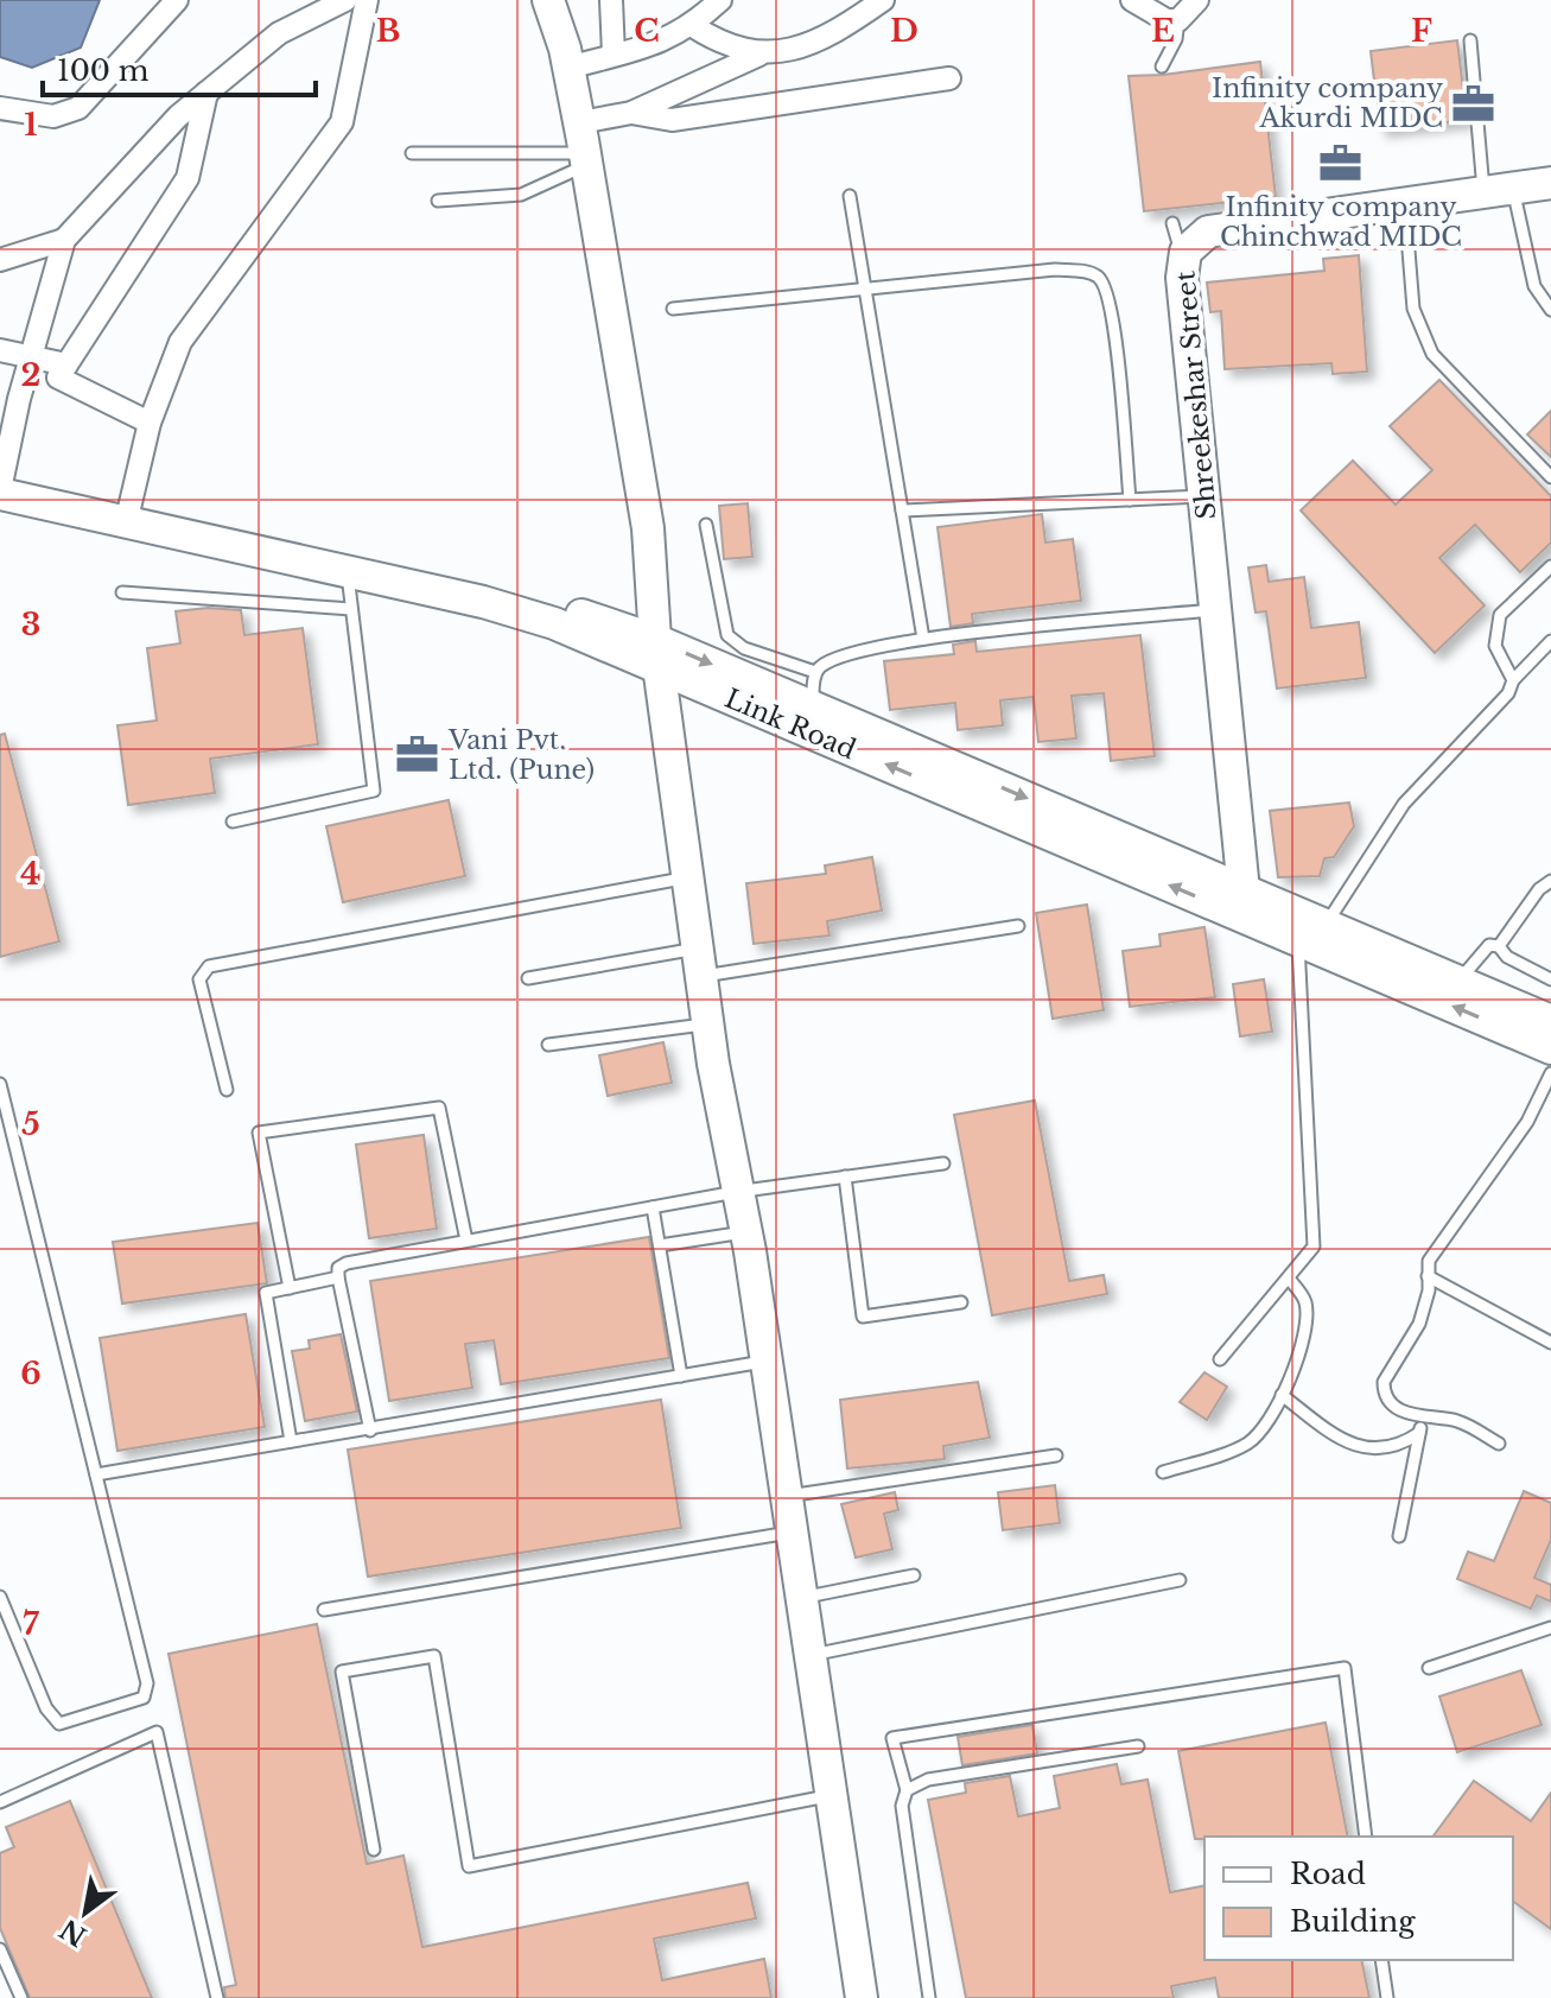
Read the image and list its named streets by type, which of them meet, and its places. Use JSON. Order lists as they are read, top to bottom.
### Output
{
  "streets": {
    "street": ["Shreekeshar Street", "Link Road"]
  },
  "crossings": [
    ["Shreekeshar Street", "Link Road"]
  ],
  "places": {
    "office": ["Infinity company Akurdi MIDC", "Infinity company Chinchwad MIDC", "Vani Pvt. Ltd. (Pune)"]
  },
  "legend": ["Road", "Building"],
  "scale_bar": "100 m",
  "north": "bottom left",
  "grid": {
    "columns": [
      "B",
      "C",
      "D",
      "E",
      "F"
    ],
    "rows": [
      "1",
      "2",
      "3",
      "4",
      "5",
      "6",
      "7"
    ]
  }
}
